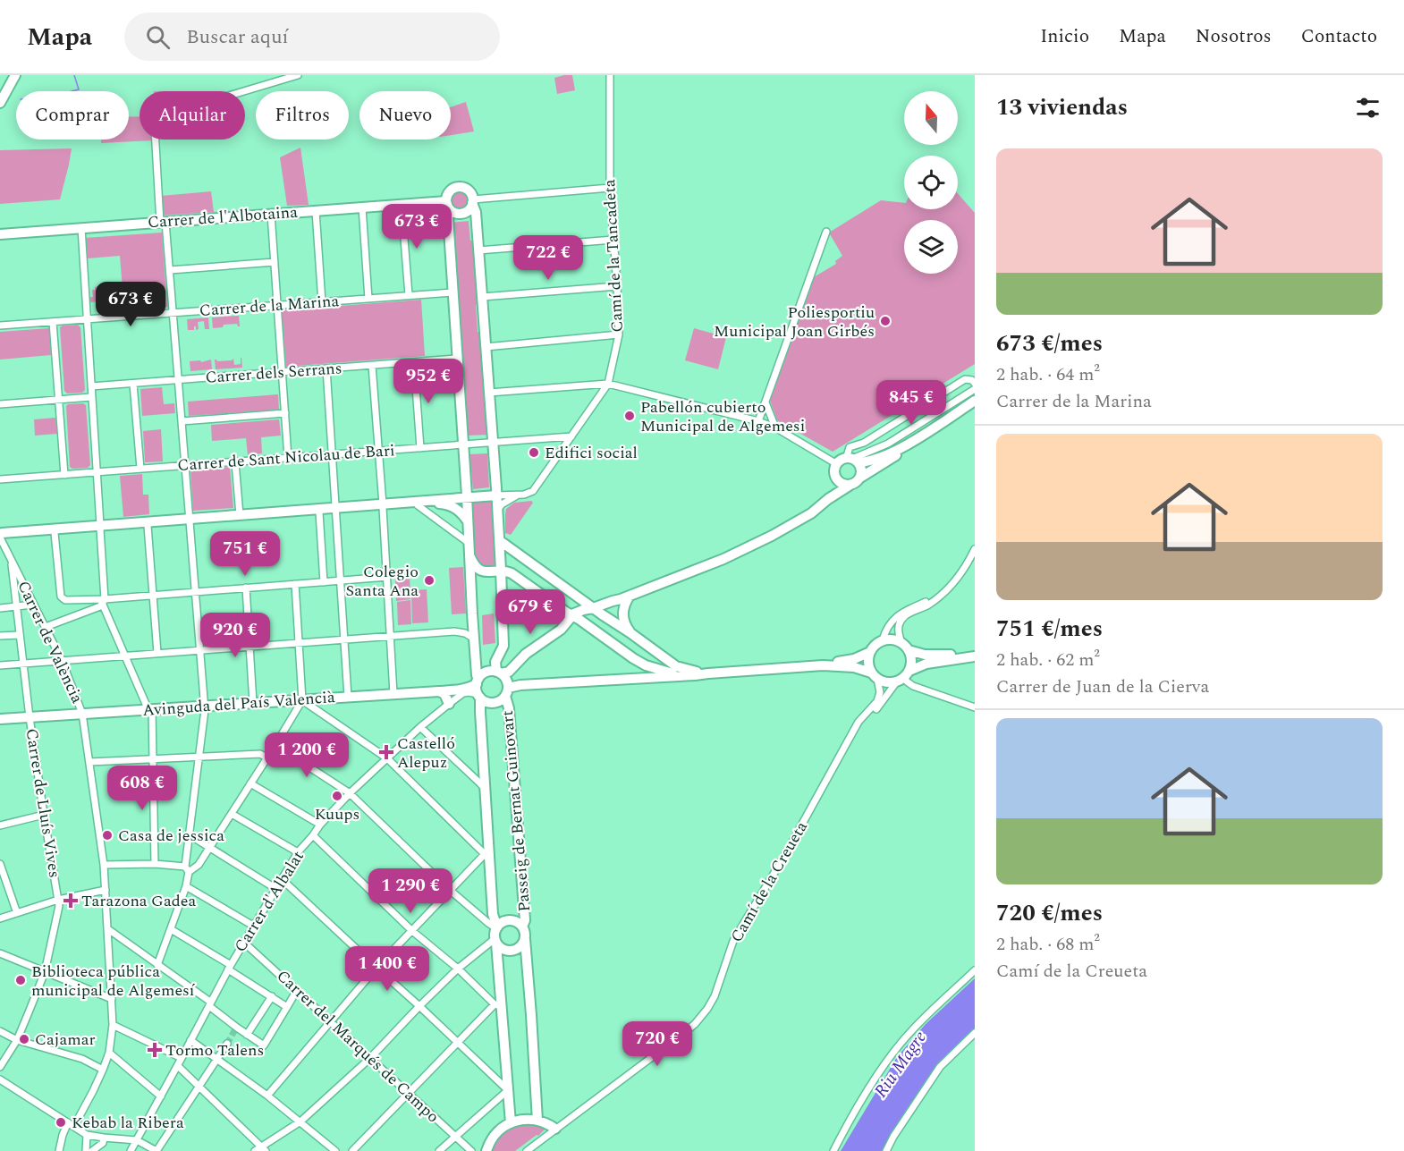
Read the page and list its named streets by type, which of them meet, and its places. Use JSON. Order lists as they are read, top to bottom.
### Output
{
  "streets": {
    "street": [
      "Carrer de l'Albotaina",
      "Camí de la Tancadeta",
      "Carrer de la Marina",
      "Carrer dels Serrans",
      "Carrer de Sant Nicolau de Bari",
      "Carrer de València",
      "Avinguda del País Valencià",
      "Carrer de Lluís Vives",
      "Passeig de Bernat Guinovart",
      "Camí de la Creueta",
      "Carrer d'Albalat",
      "Carrer del Marqués de Campo"
    ]
  },
  "crossings": [
    ["Carrer de l'Albotaina", "Passeig de Bernat Guinovart"],
    ["Camí de la Tancadeta", "Carrer de Sant Nicolau de Bari"],
    ["Carrer de la Marina", "Passeig de Bernat Guinovart"],
    ["Carrer dels Serrans", "Passeig de Bernat Guinovart"],
    ["Carrer de Sant Nicolau de Bari", "Passeig de Bernat Guinovart"],
    ["Carrer de València", "Avinguda del País Valencià"],
    ["Carrer de València", "Carrer de Lluís Vives"],
    ["Avinguda del País Valencià", "Carrer de Lluís Vives"],
    ["Avinguda del País Valencià", "Passeig de Bernat Guinovart"],
    ["Avinguda del País Valencià", "Carrer d'Albalat"],
    ["Passeig de Bernat Guinovart", "Carrer d'Albalat"],
    ["Carrer d'Albalat", "Carrer del Marqués de Campo"]
  ],
  "water": ["Riu Magre"],
  "places": {
    "other": [
      "Poliesportiu Municipal Joan Girbés",
      "Pabellón cubierto Municipal de Algemesi",
      "Edifici social",
      "Colegio Santa Ana",
      "Kuups",
      "Casa de jessica",
      "Biblioteca pública municipal de Algemesí",
      "Cajamar",
      "Kebab la Ribera"
    ],
    "health": ["Castelló Alepuz", "Tarazona Gadea", "Tormo Talens"]
  },
  "north": "top",
  "page": {
    "header": "Mapa",
    "search": "Buscar aquí",
    "nav": [
      "Inicio",
      "Mapa",
      "Nosotros",
      "Contacto"
    ],
    "heading": "13 viviendas",
    "chip": [
      "Comprar",
      "Alquilar",
      "Filtros",
      "Nuevo"
    ],
    "list": [
      {
        "name": "673 €/mes",
        "note": "2 hab. · 64 m² · Carrer de la Marina"
      },
      {
        "name": "751 €/mes",
        "note": "2 hab. · 62 m² · Carrer de Juan de la Cierva"
      },
      {
        "name": "720 €/mes",
        "note": "2 hab. · 68 m² · Camí de la Creueta"
      }
    ],
    "price": [
      "673 €",
      "722 €",
      "673 €",
      "952 €",
      "845 €",
      "751 €",
      "679 €",
      "920 €",
      "1 200 €",
      "608 €",
      "1 290 €",
      "1 400 €",
      "720 €"
    ]
  }
}
